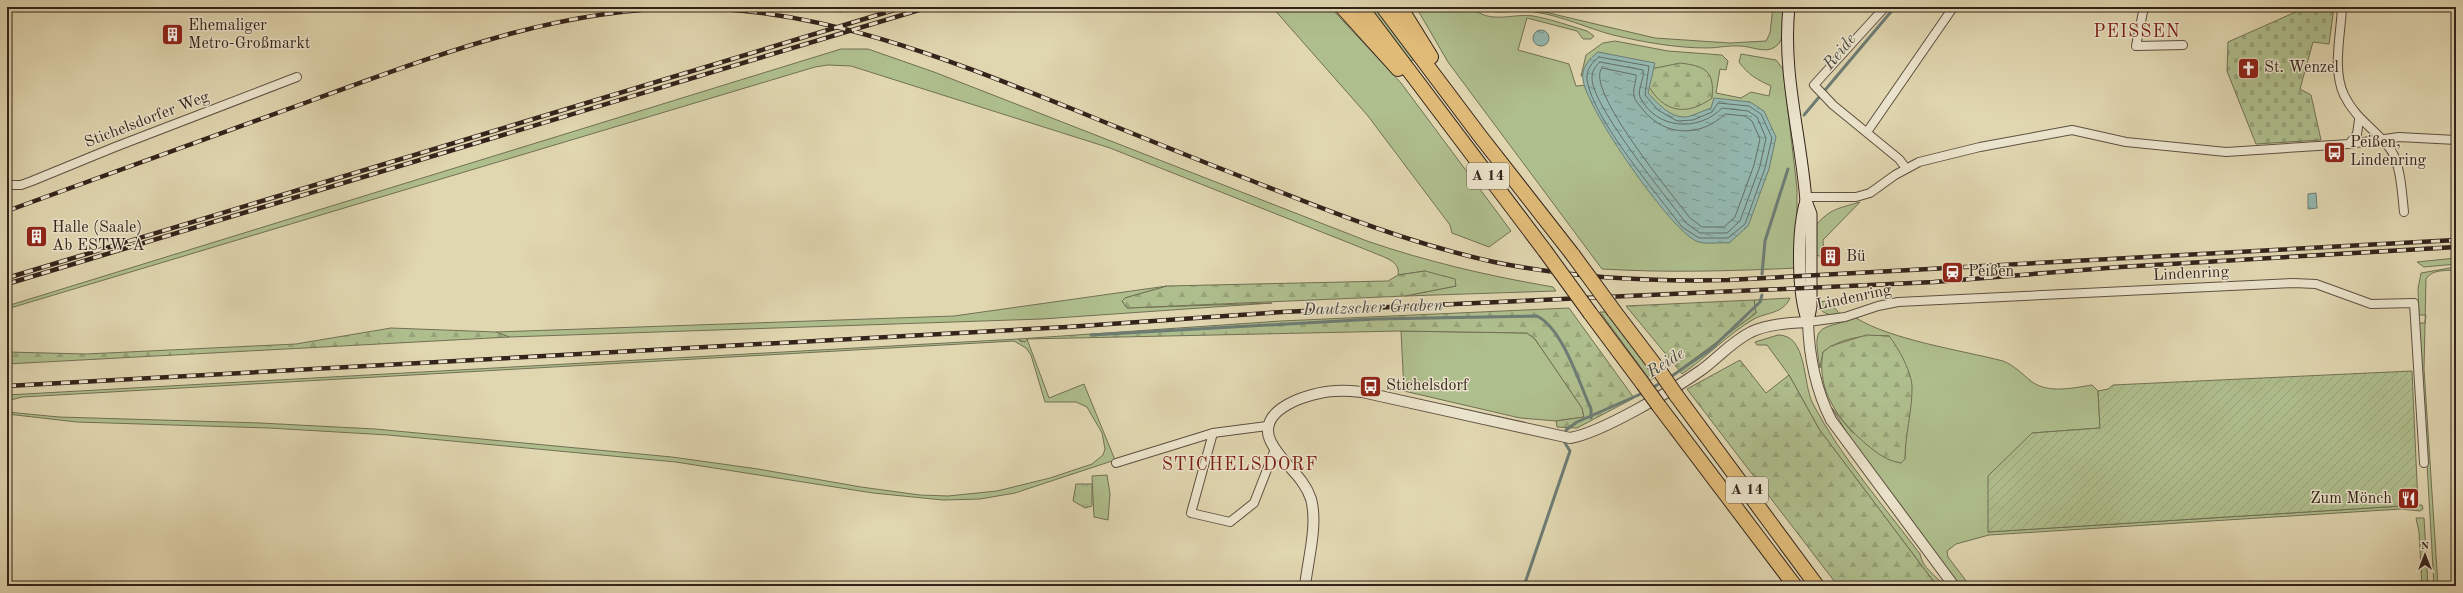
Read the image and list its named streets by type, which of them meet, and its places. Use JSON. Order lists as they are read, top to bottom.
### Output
{
  "streets": {
    "highway": ["A 14"],
    "street": ["Stichelsdorfer Weg", "Lindenring"]
  },
  "districts": ["PEISSEN", "STICHELSDORF"],
  "water": ["Reide", "Dautzscher Graben"],
  "places": {
    "building": ["Ehemaliger Metro-Großmarkt", "Halle (Saale) Ab ESTW-A", "Bü"],
    "church": ["St. Wenzel"],
    "bus stop": ["Peißen, Lindenring", "Stichelsdorf"],
    "station": ["Peißen"],
    "restaurant": ["Zum Mönch"]
  },
  "north": "top"
}
